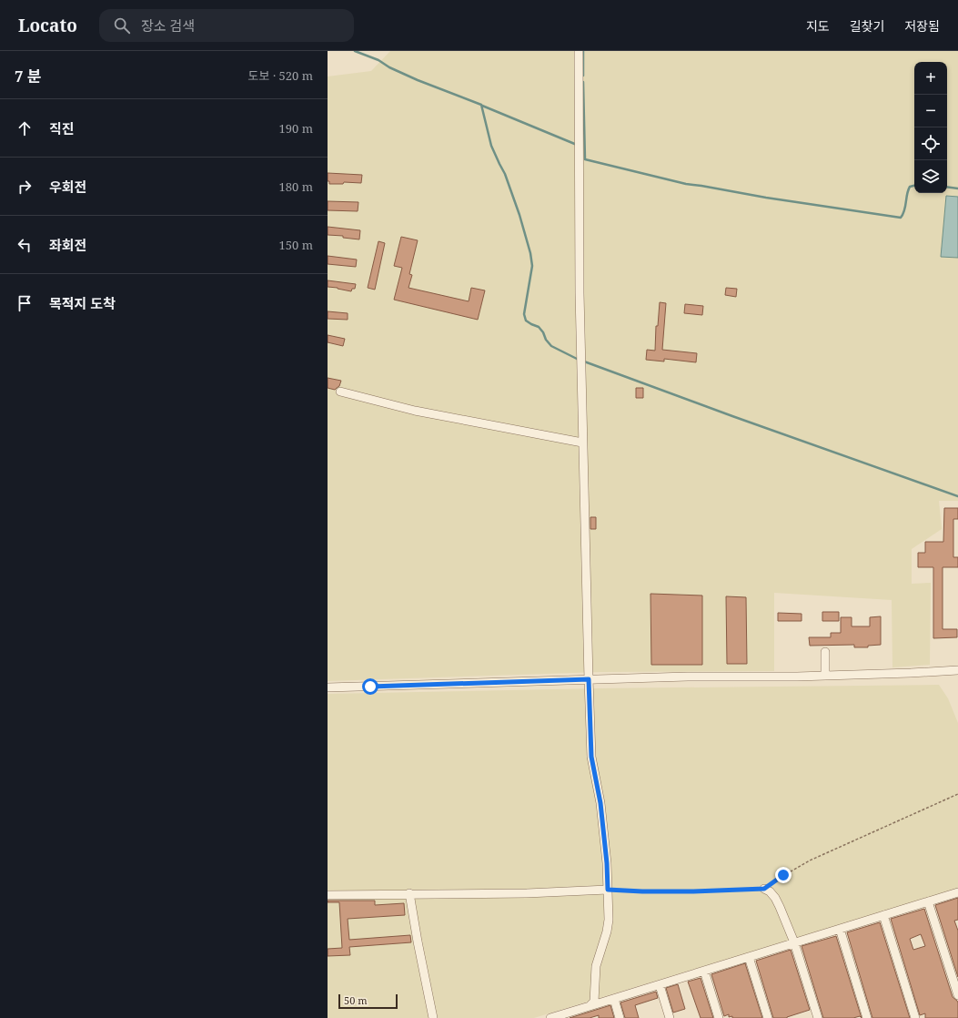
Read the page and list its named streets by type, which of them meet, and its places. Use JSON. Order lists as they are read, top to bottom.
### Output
{
  "scale_bar": "50 m",
  "page": {
    "header": "Locato",
    "search": "장소 검색",
    "nav": ["지도", "길찾기", "저장됨"],
    "heading": ["7 분", "도보 · 520 m"],
    "map_buttons": ["+", "−"],
    "list": [
      ["직진", "190 m"],
      ["우회전", "180 m"],
      ["좌회전", "150 m"],
      "목적지 도착"
    ],
    "scale": "50 m"
  }
}
